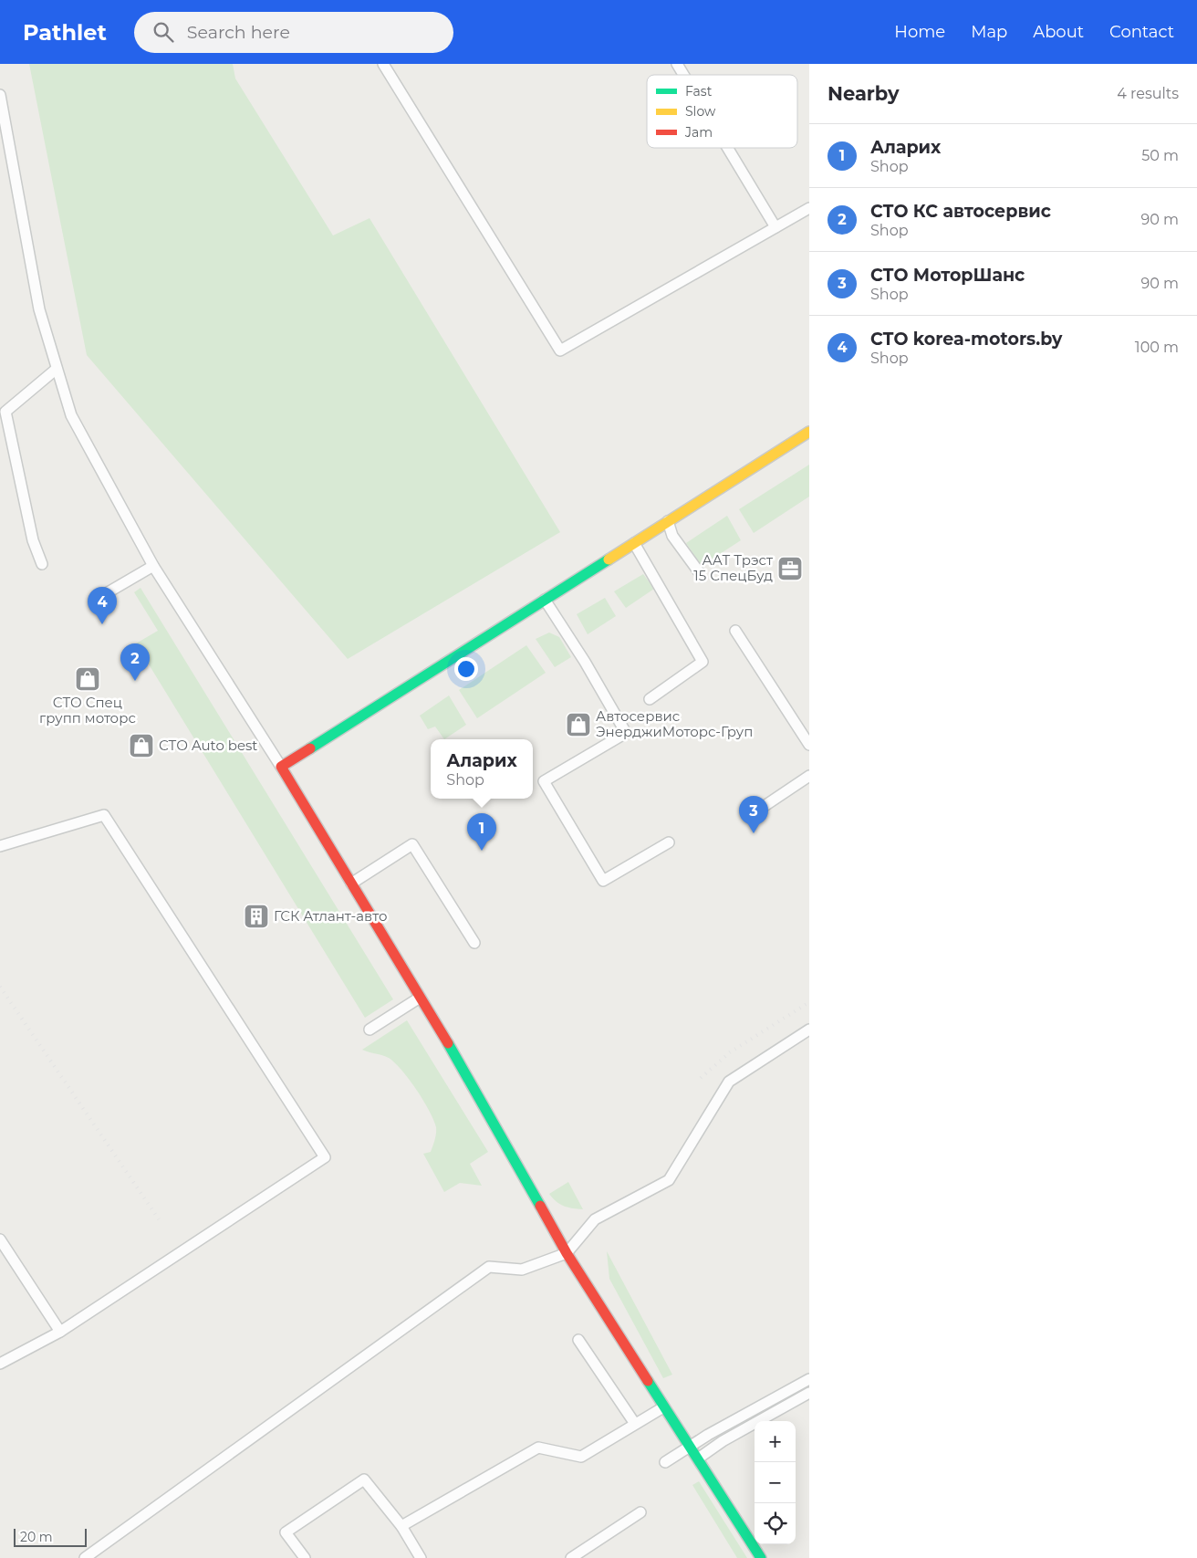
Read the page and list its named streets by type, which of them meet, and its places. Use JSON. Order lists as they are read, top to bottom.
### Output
{
  "places": {
    "office": ["ААТ Трэст 15 СпецБуд"],
    "shop": ["СТО Спец групп моторс", "Автосервис ЭнерджиМоторс-Груп", "СТО Auto best"],
    "building": ["ГСК Атлант-авто"]
  },
  "legend": ["Fast", "Slow", "Jam"],
  "scale_bar": "20 m",
  "page": {
    "header": "Pathlet",
    "search": "Search here",
    "nav": [
      "Home",
      "Map",
      "About",
      "Contact"
    ],
    "heading": ["Nearby", "4 results"],
    "list": [
      {
        "mark": "1",
        "name": "Аларих",
        "note": "Shop",
        "value": "50 m"
      },
      {
        "mark": "2",
        "name": "СТО КС автосервис",
        "note": "Shop",
        "value": "90 m"
      },
      {
        "mark": "3",
        "name": "СТО МоторШанс",
        "note": "Shop",
        "value": "90 m"
      },
      {
        "mark": "4",
        "name": "СТО korea-motors.by",
        "note": "Shop",
        "value": "100 m"
      }
    ],
    "pins": [
      "4",
      "2",
      "3",
      "1"
    ],
    "popup": ["Аларих", "Shop"],
    "map_buttons": ["+", "−"],
    "scale": "20 m"
  }
}
